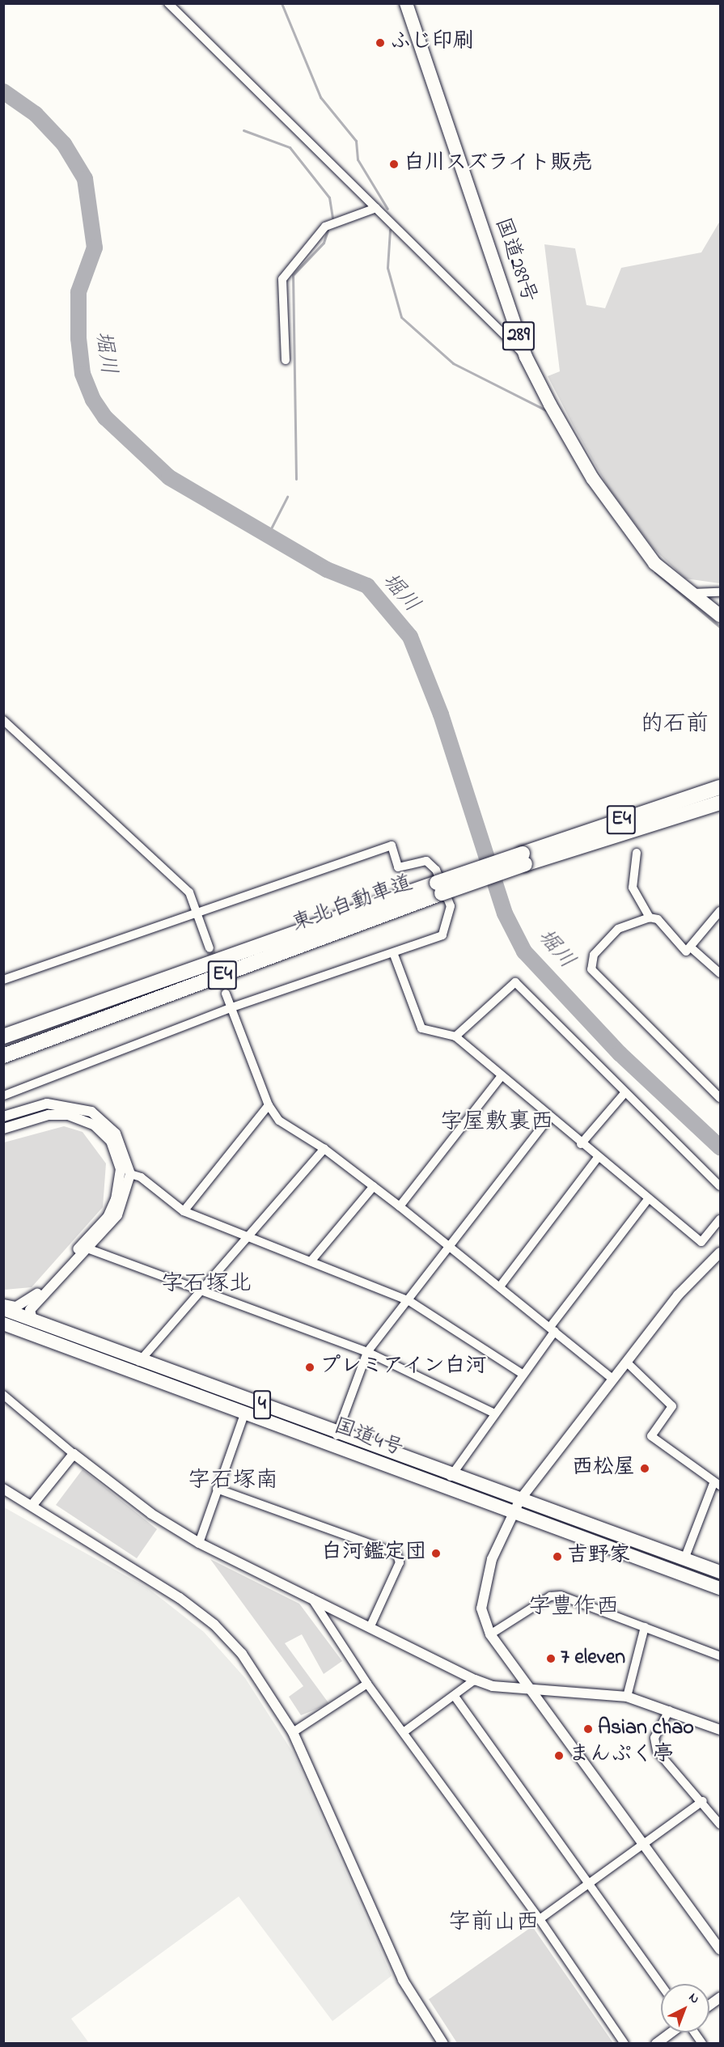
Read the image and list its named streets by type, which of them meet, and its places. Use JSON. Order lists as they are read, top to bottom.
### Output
{
  "streets": {
    "highway": [
      "国道289号",
      "289",
      "E4",
      "東北自動車道",
      "4",
      "国道4号"
    ]
  },
  "districts": [
    "的石前",
    "字屋敷裏西",
    "字石塚北",
    "字石塚南",
    "字豊作西",
    "字前山西"
  ],
  "water": ["堀川"],
  "places": [
    "ふじ印刷",
    "白川スズライト販売",
    "プレミアイン白河",
    "西松屋",
    "白河鑑定団",
    "吉野家",
    "7 eleven",
    "Asian chao",
    "まんぷく亭"
  ],
  "north": "top right"
}
